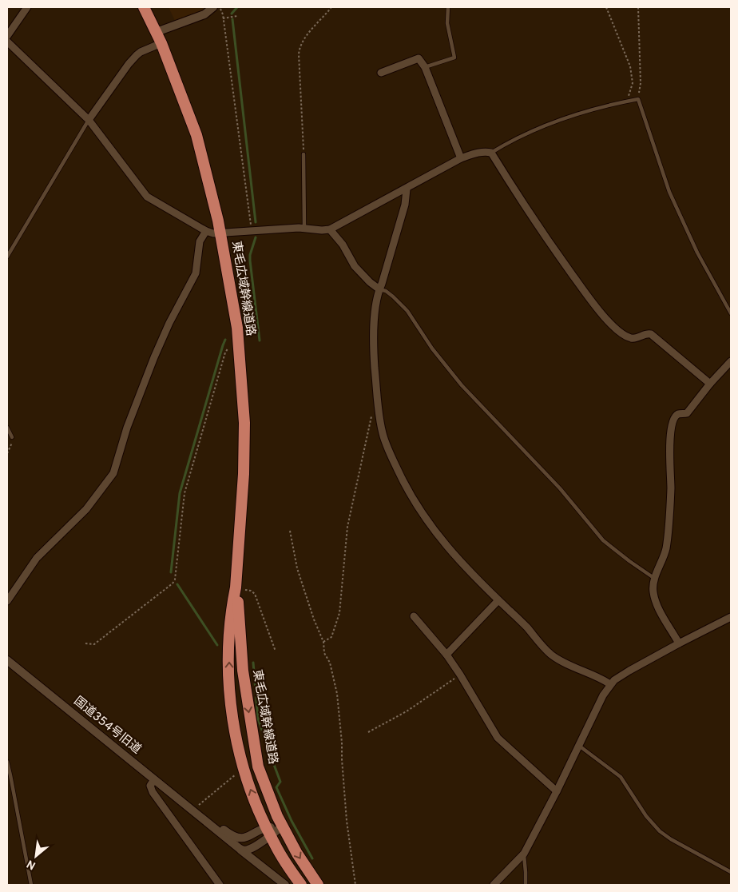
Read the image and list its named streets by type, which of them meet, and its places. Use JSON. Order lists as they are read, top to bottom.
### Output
{
  "streets": {
    "highway": ["東毛広域幹線道路"],
    "street": ["国道354号旧道"]
  },
  "crossings": [
    ["東毛広域幹線道路", "国道354号旧道"]
  ],
  "north": "bottom left"
}
